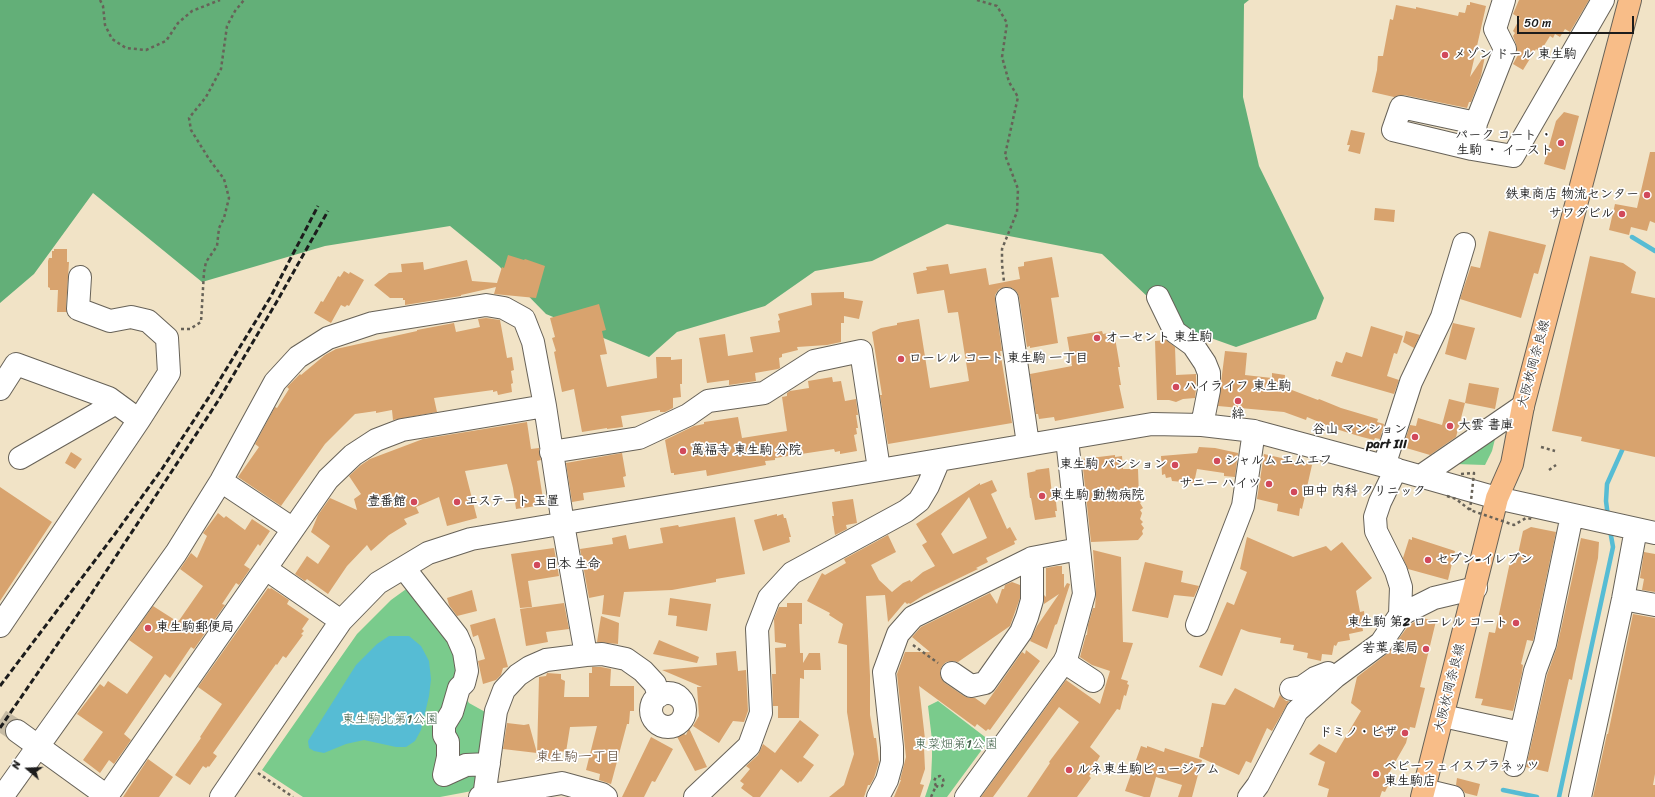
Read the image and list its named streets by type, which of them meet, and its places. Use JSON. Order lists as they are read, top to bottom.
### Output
{
  "streets": {
    "main road": ["大阪枚岡奈良線"]
  },
  "districts": ["東生駒一丁目"],
  "parks": ["東生駒北第1公園", "東菜畑第1公園"],
  "places": [
    "メゾン ドール 東生駒",
    "パーク コート ・ 生駒 ・ イースト",
    "鉄東商店 物流センター",
    "サワダビル",
    "オーセント 東生駒",
    "ローレル コート 東生駒 一丁目",
    "ハイライフ 東生駒",
    "絆",
    "大雲 書庫",
    "谷山 マンション part III",
    "萬福寺 東生駒 分院",
    "シャルム エムエフ",
    "東生駒 パンション",
    "サニー ハイツ",
    "田中 内科 クリニック",
    "東生駒 動物病院",
    "壹番館",
    "エステート 玉置",
    "セブン-イレブン",
    "日本 生命",
    "東生駒 第2 ローレル コート",
    "東生駒郵便局",
    "若葉 薬局",
    "ドミノ・ピザ",
    "ルネ東生駒ビュージアム",
    "ベビーフェイスプラネッツ 東生駒店"
  ],
  "scale_bar": "50 m",
  "north": "left"
}
